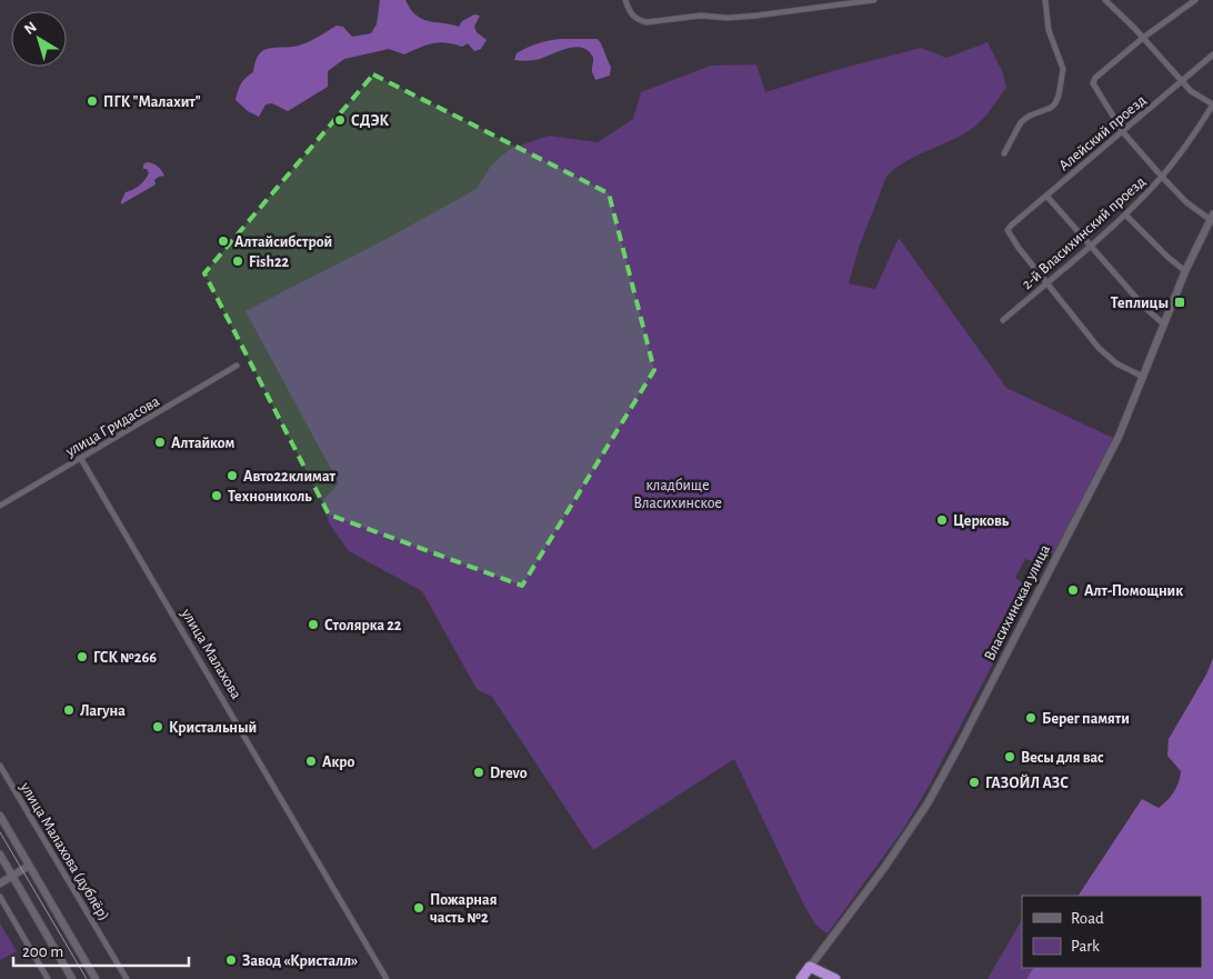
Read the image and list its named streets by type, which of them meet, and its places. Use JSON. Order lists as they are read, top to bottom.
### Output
{
  "streets": {
    "highway": ["Власихинская улица"],
    "street": [
      "Алейский проезд",
      "2-й Власихинский проезд",
      "улица Гридасова",
      "улица Малахова",
      "улица Малахова (дублёр)"
    ]
  },
  "crossings": [
    ["Алейский проезд", "2-й Власихинский проезд"],
    ["улица Гридасова", "улица Малахова"]
  ],
  "parks": ["кладбище Власихинское"],
  "places": {
    "other": [
      "ПГК \"Малахит\"",
      "СДЭК",
      "Алтайсибстрой",
      "Fish22",
      "Алтайком",
      "Авто22климат",
      "Технониколь",
      "Церковь",
      "Алт-Помощник",
      "Столярка 22",
      "ГСК №266",
      "Лагуна",
      "Берег памяти",
      "Кристальный",
      "Весы для вас",
      "Акро",
      "Drevo",
      "ГАЗОЙЛ АЗС",
      "Пожарная часть №2",
      "Завод «Кристалл»"
    ],
    "transit": ["Теплицы"]
  },
  "legend": ["Road", "Park"],
  "scale_bar": "200 m",
  "north": "top left"
}
